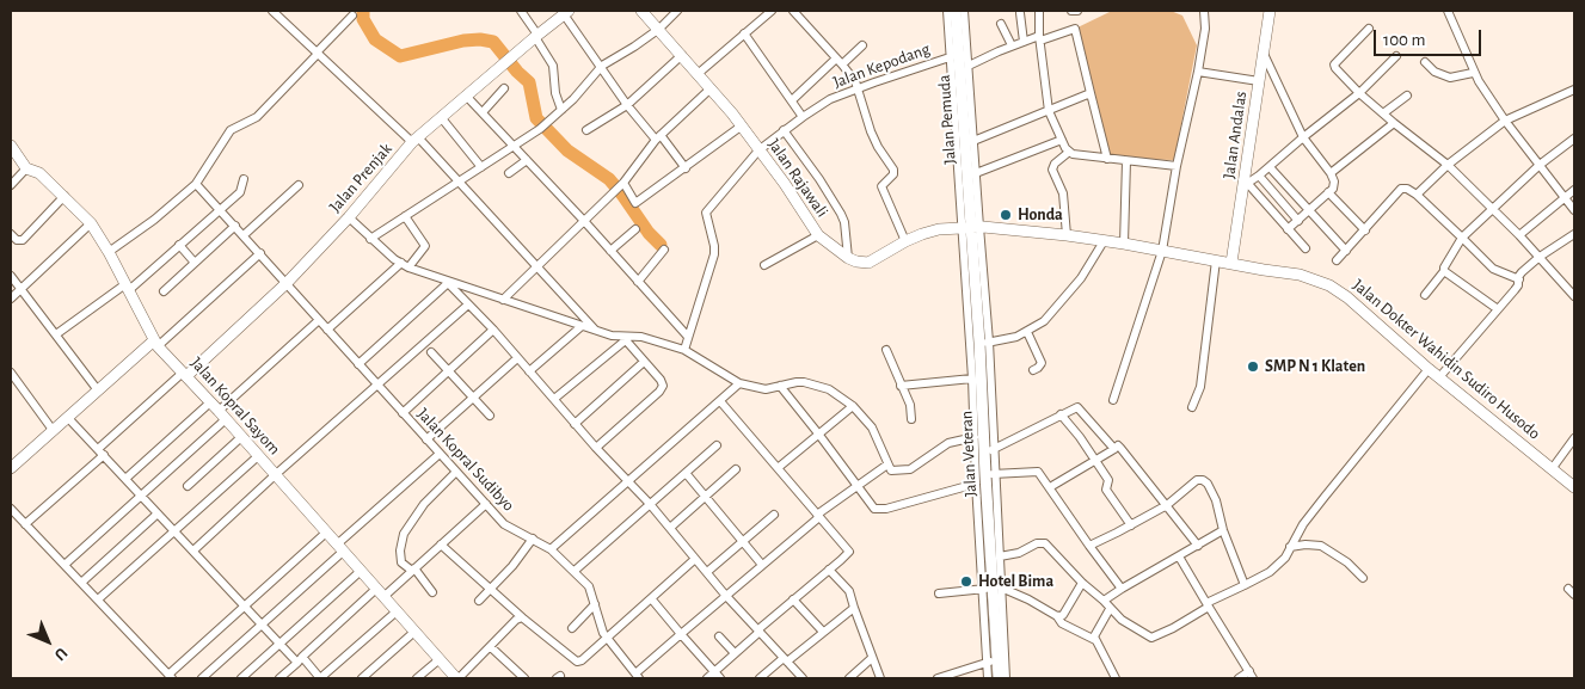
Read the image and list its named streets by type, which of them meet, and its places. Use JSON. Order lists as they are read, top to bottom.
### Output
{
  "streets": {
    "street": [
      "Jalan Kepodang",
      "Jalan Pemuda",
      "Jalan Andalas",
      "Jalan Prenjak",
      "Jalan Rajawali",
      "Jalan Dokter Wahidin Sudiro Husodo",
      "Jalan Kopral Sayom",
      "Jalan Veteran",
      "Jalan Kopral Sudibyo"
    ]
  },
  "crossings": [
    ["Jalan Kepodang", "Jalan Pemuda"],
    ["Jalan Kepodang", "Jalan Rajawali"],
    ["Jalan Pemuda", "Jalan Dokter Wahidin Sudiro Husodo"],
    ["Jalan Pemuda", "Jalan Veteran"],
    ["Jalan Andalas", "Jalan Dokter Wahidin Sudiro Husodo"],
    ["Jalan Prenjak", "Jalan Kopral Sayom"],
    ["Jalan Prenjak", "Jalan Kopral Sudibyo"],
    ["Jalan Dokter Wahidin Sudiro Husodo", "Jalan Veteran"]
  ],
  "places": ["Honda", "SMP N 1 Klaten", "Hotel Bima"],
  "scale_bar": "100 m",
  "north": "bottom right"
}
